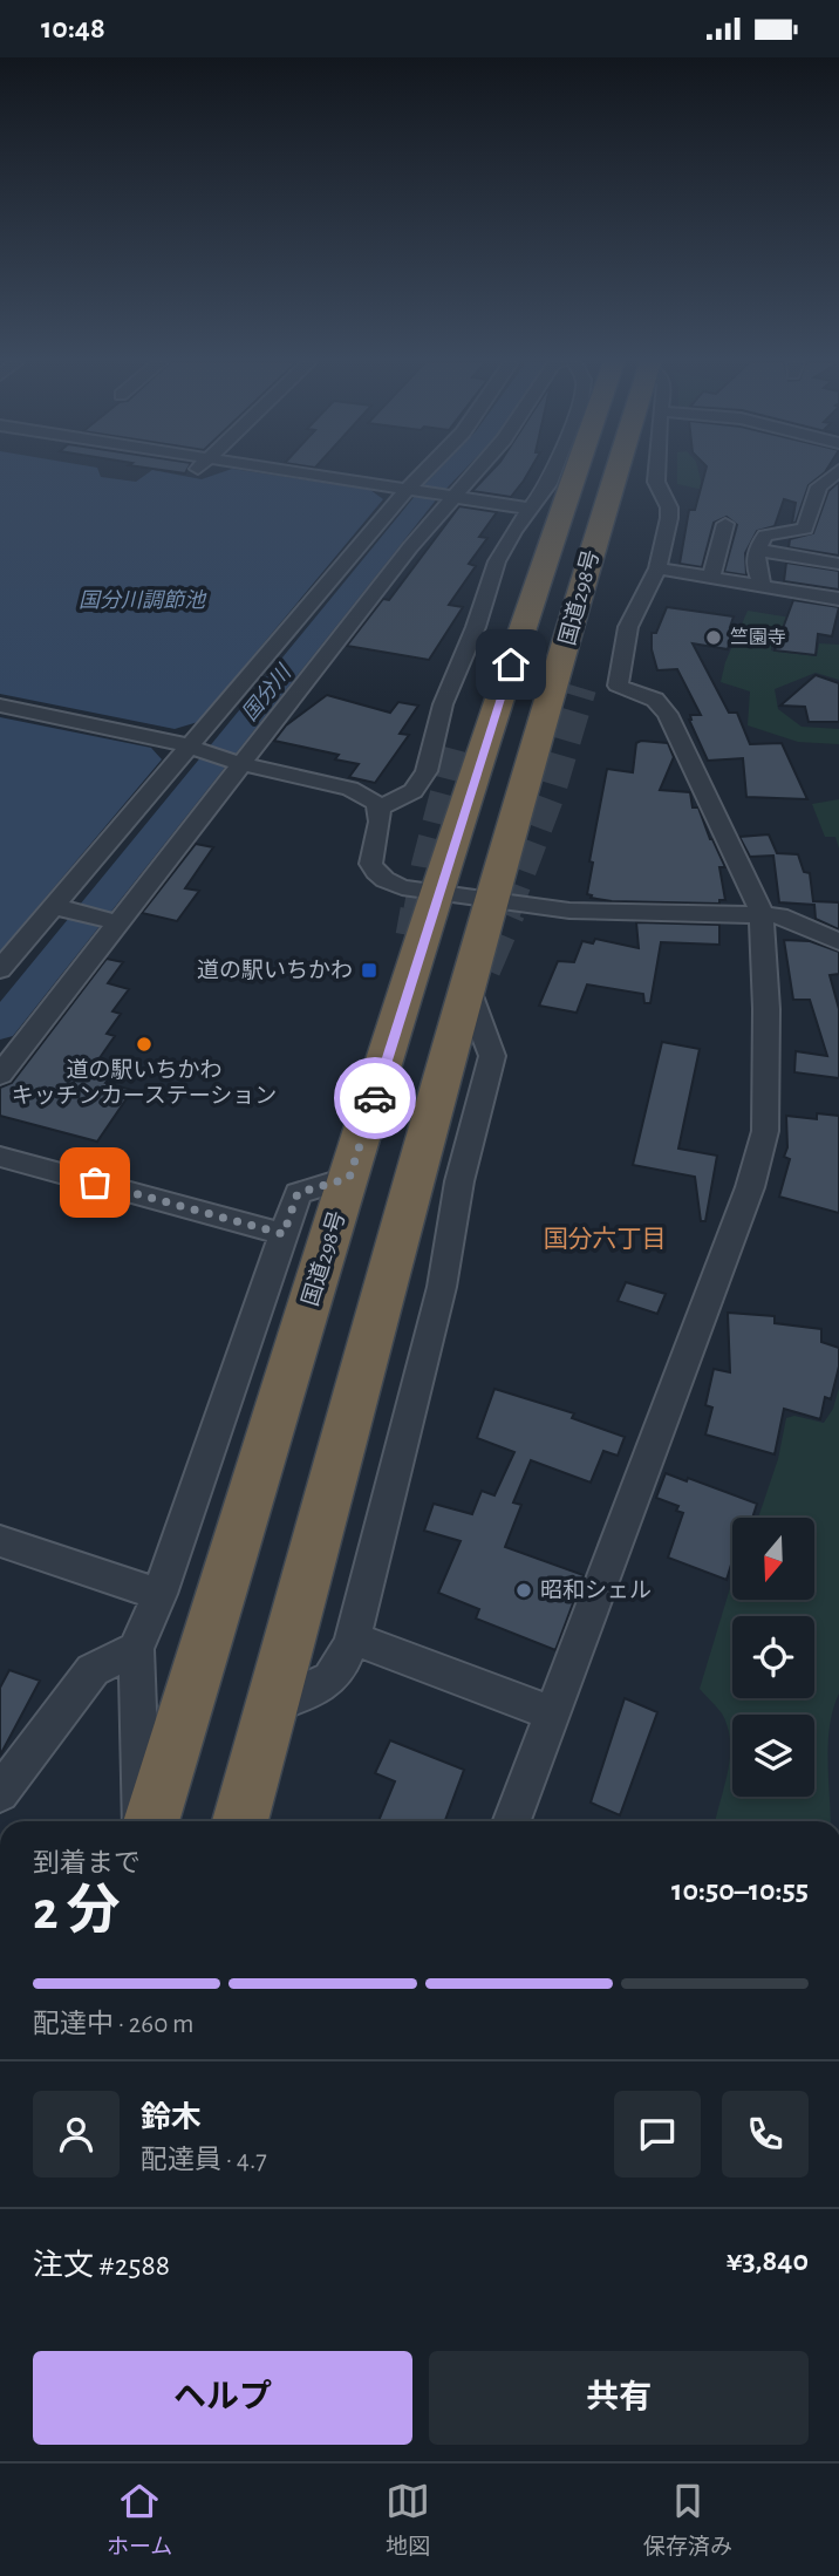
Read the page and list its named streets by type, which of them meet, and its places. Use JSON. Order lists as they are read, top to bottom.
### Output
{
  "streets": {
    "highway": ["国道298号"]
  },
  "districts": ["国分六丁目"],
  "water": ["国分川調節池", "国分川"],
  "places": {
    "other": ["竺園寺", "道の駅いちかわ キッチンカーステーション", "昭和シェル"],
    "transit": ["道の駅いちかわ"]
  },
  "north": "bottom",
  "page": {
    "status": "10:48",
    "heading": ["2 分", "到着まで", "10:50–10:55"],
    "panel": [
      "鈴木",
      "配達員 · 4.7",
      "注文 #2588",
      "¥3,840"
    ],
    "bar": "配達中 · 260 m",
    "buttons": ["ヘルプ", "共有"],
    "tabs": ["ホーム", "地図", "保存済み"]
  }
}
